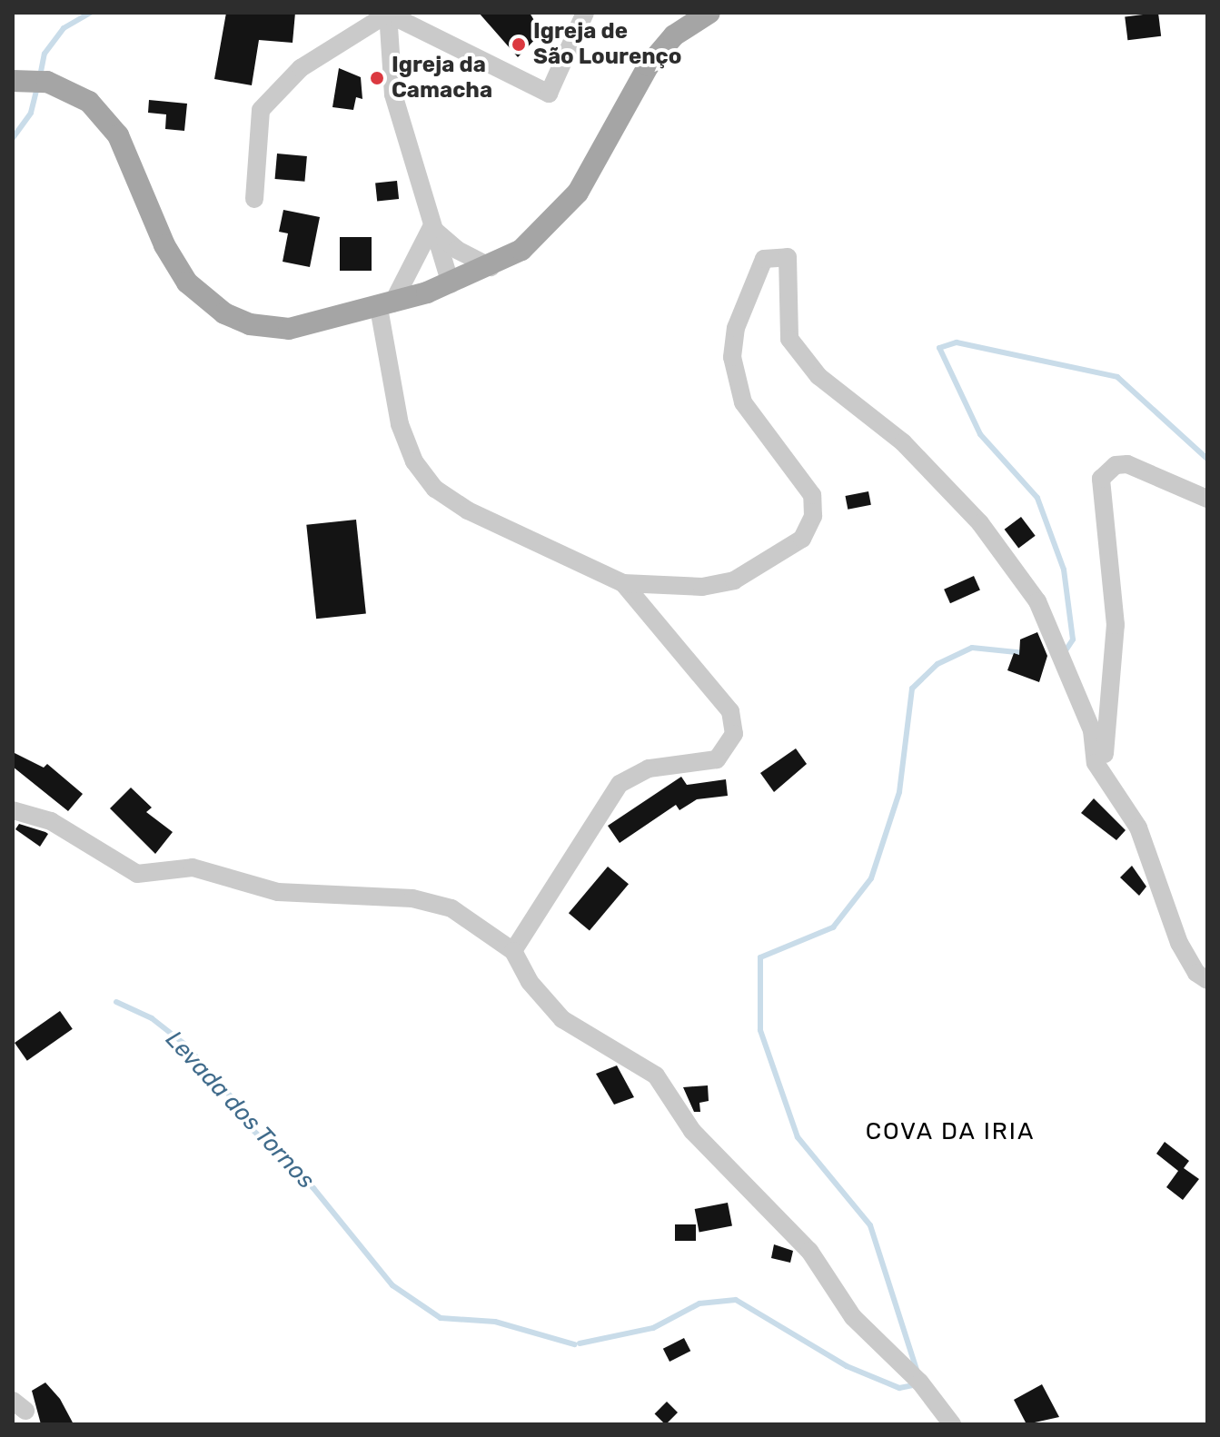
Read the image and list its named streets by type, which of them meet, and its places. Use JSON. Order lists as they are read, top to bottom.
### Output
{
  "districts": ["COVA DA IRIA"],
  "water": ["Levada dos Tornos"],
  "places": ["Igreja de São Lourenço", "Igreja da Camacha"]
}
